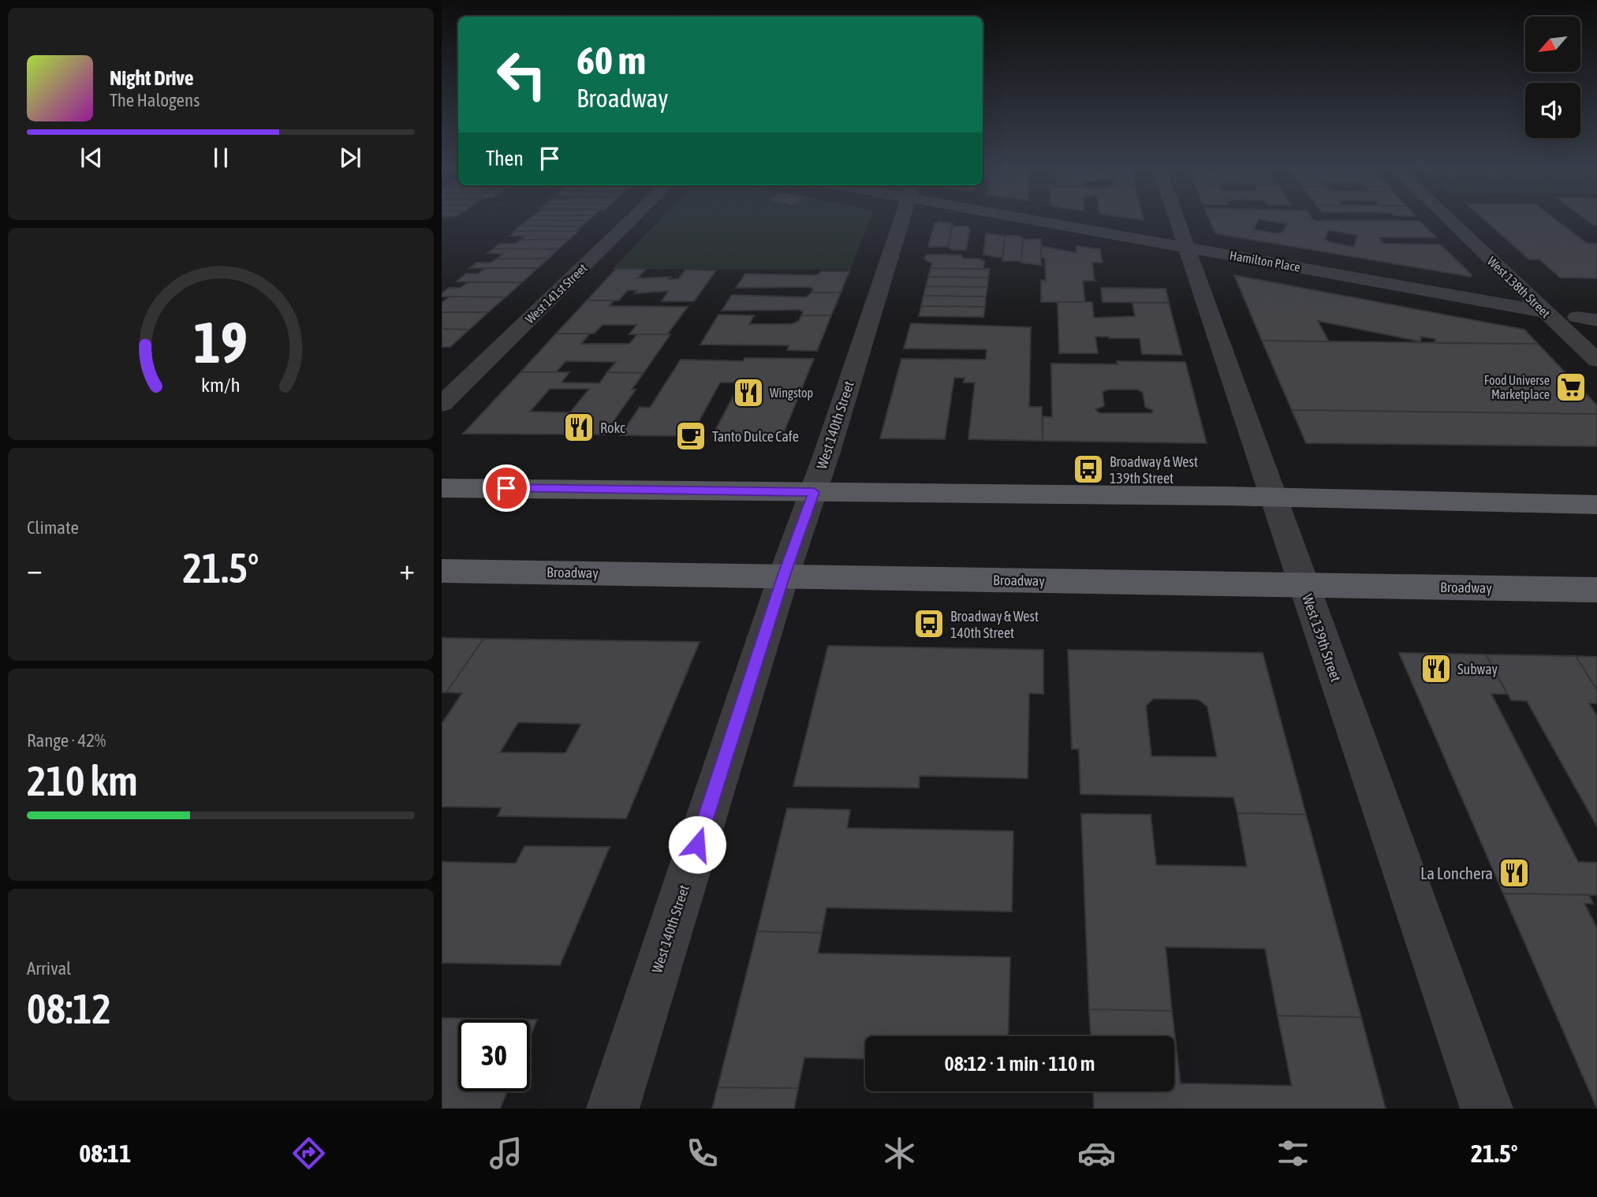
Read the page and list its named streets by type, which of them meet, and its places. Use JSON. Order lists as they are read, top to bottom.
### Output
{
  "streets": {
    "main road": ["Broadway"],
    "street": [
      "Hamilton Place",
      "West 138th Street",
      "West 141st Street",
      "West 140th Street",
      "West 139th Street"
    ]
  },
  "crossings": [
    ["Hamilton Place", "West 138th Street"],
    ["Hamilton Place", "West 139th Street"],
    ["West 140th Street", "Broadway"],
    ["Broadway", "West 139th Street"]
  ],
  "places": {
    "supermarket": ["Food Universe Marketplace"],
    "restaurant": [
      "Wingstop",
      "Rokc",
      "Subway",
      "La Lonchera"
    ],
    "cafe": ["Tanto Dulce Cafe"],
    "bus stop": ["Broadway & West 139th Street", "Broadway & West 140th Street"]
  },
  "north": "bottom left",
  "page": {
    "turn": ["60 m", "Broadway"],
    "song": ["Night Drive", "The Halogens"],
    "then": "Then",
    "tile": [
      "Climate",
      ["Range · 42%", "210 km"],
      ["Arrival", "08:12"]
    ],
    "heat": ["−", "21.5°", "+"],
    "limit": "30",
    "trip": "08:12 · 1 min · 110 m",
    "tabs": ["08:11", "21.5°"],
    "gauge": ["19", "km/h"]
  }
}
